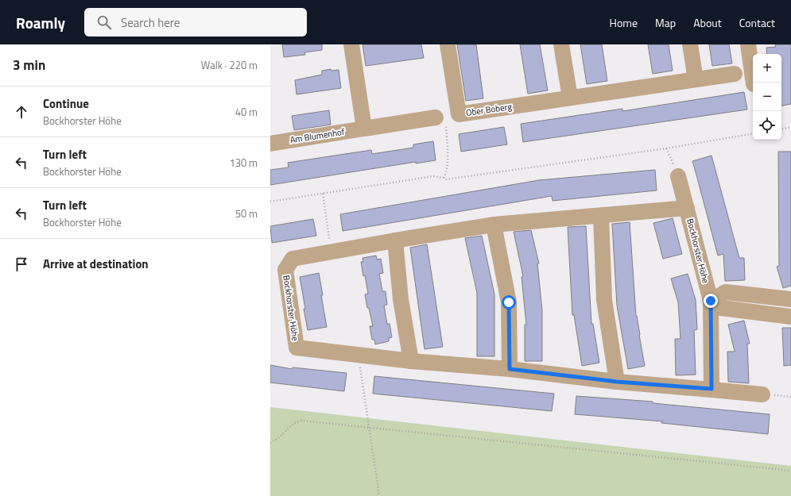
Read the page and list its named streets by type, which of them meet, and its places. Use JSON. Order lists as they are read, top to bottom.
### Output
{
  "streets": {
    "street": ["Ober Boberg", "Am Blumenhof", "Bockhorster Höhe"]
  },
  "page": {
    "header": "Roamly",
    "search": "Search here",
    "nav": [
      "Home",
      "Map",
      "About",
      "Contact"
    ],
    "heading": ["3 min", "Walk · 220 m"],
    "map_buttons": ["+", "−"],
    "list": [
      ["Continue", "Bockhorster Höhe", "40 m"],
      ["Turn left", "Bockhorster Höhe", "130 m"],
      ["Turn left", "Bockhorster Höhe", "50 m"],
      "Arrive at destination"
    ]
  }
}
